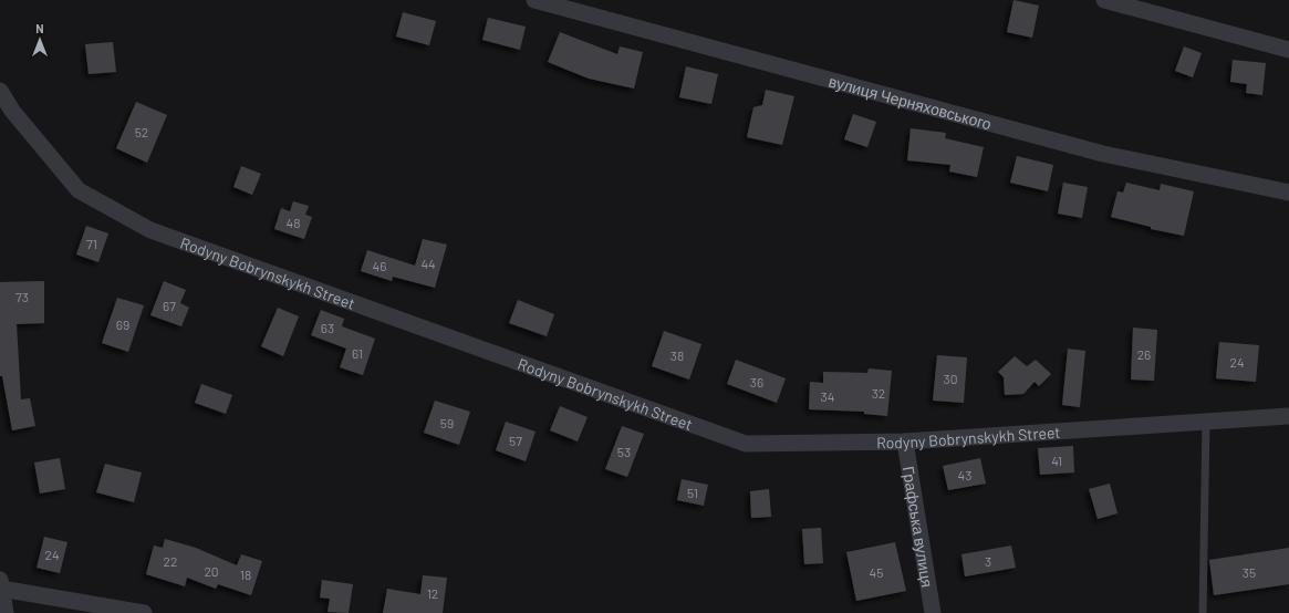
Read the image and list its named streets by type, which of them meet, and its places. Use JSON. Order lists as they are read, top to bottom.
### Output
{
  "streets": {
    "street": ["вулиця Черняховського", "Rodyny Bobrynskykh Street", "Графська вулиця"]
  },
  "crossings": [
    ["Rodyny Bobrynskykh Street", "Графська вулиця"]
  ],
  "house_numbers": [
    "52",
    "48",
    "71",
    "44",
    "46",
    "73",
    "67",
    "69",
    "63",
    "61",
    "26",
    "38",
    "24",
    "30",
    "36",
    "32",
    "34",
    "59",
    "57",
    "53",
    "41",
    "43",
    "51",
    "24",
    "22",
    "3",
    "20",
    "45",
    "35",
    "18",
    "12"
  ],
  "north": "top"
}
